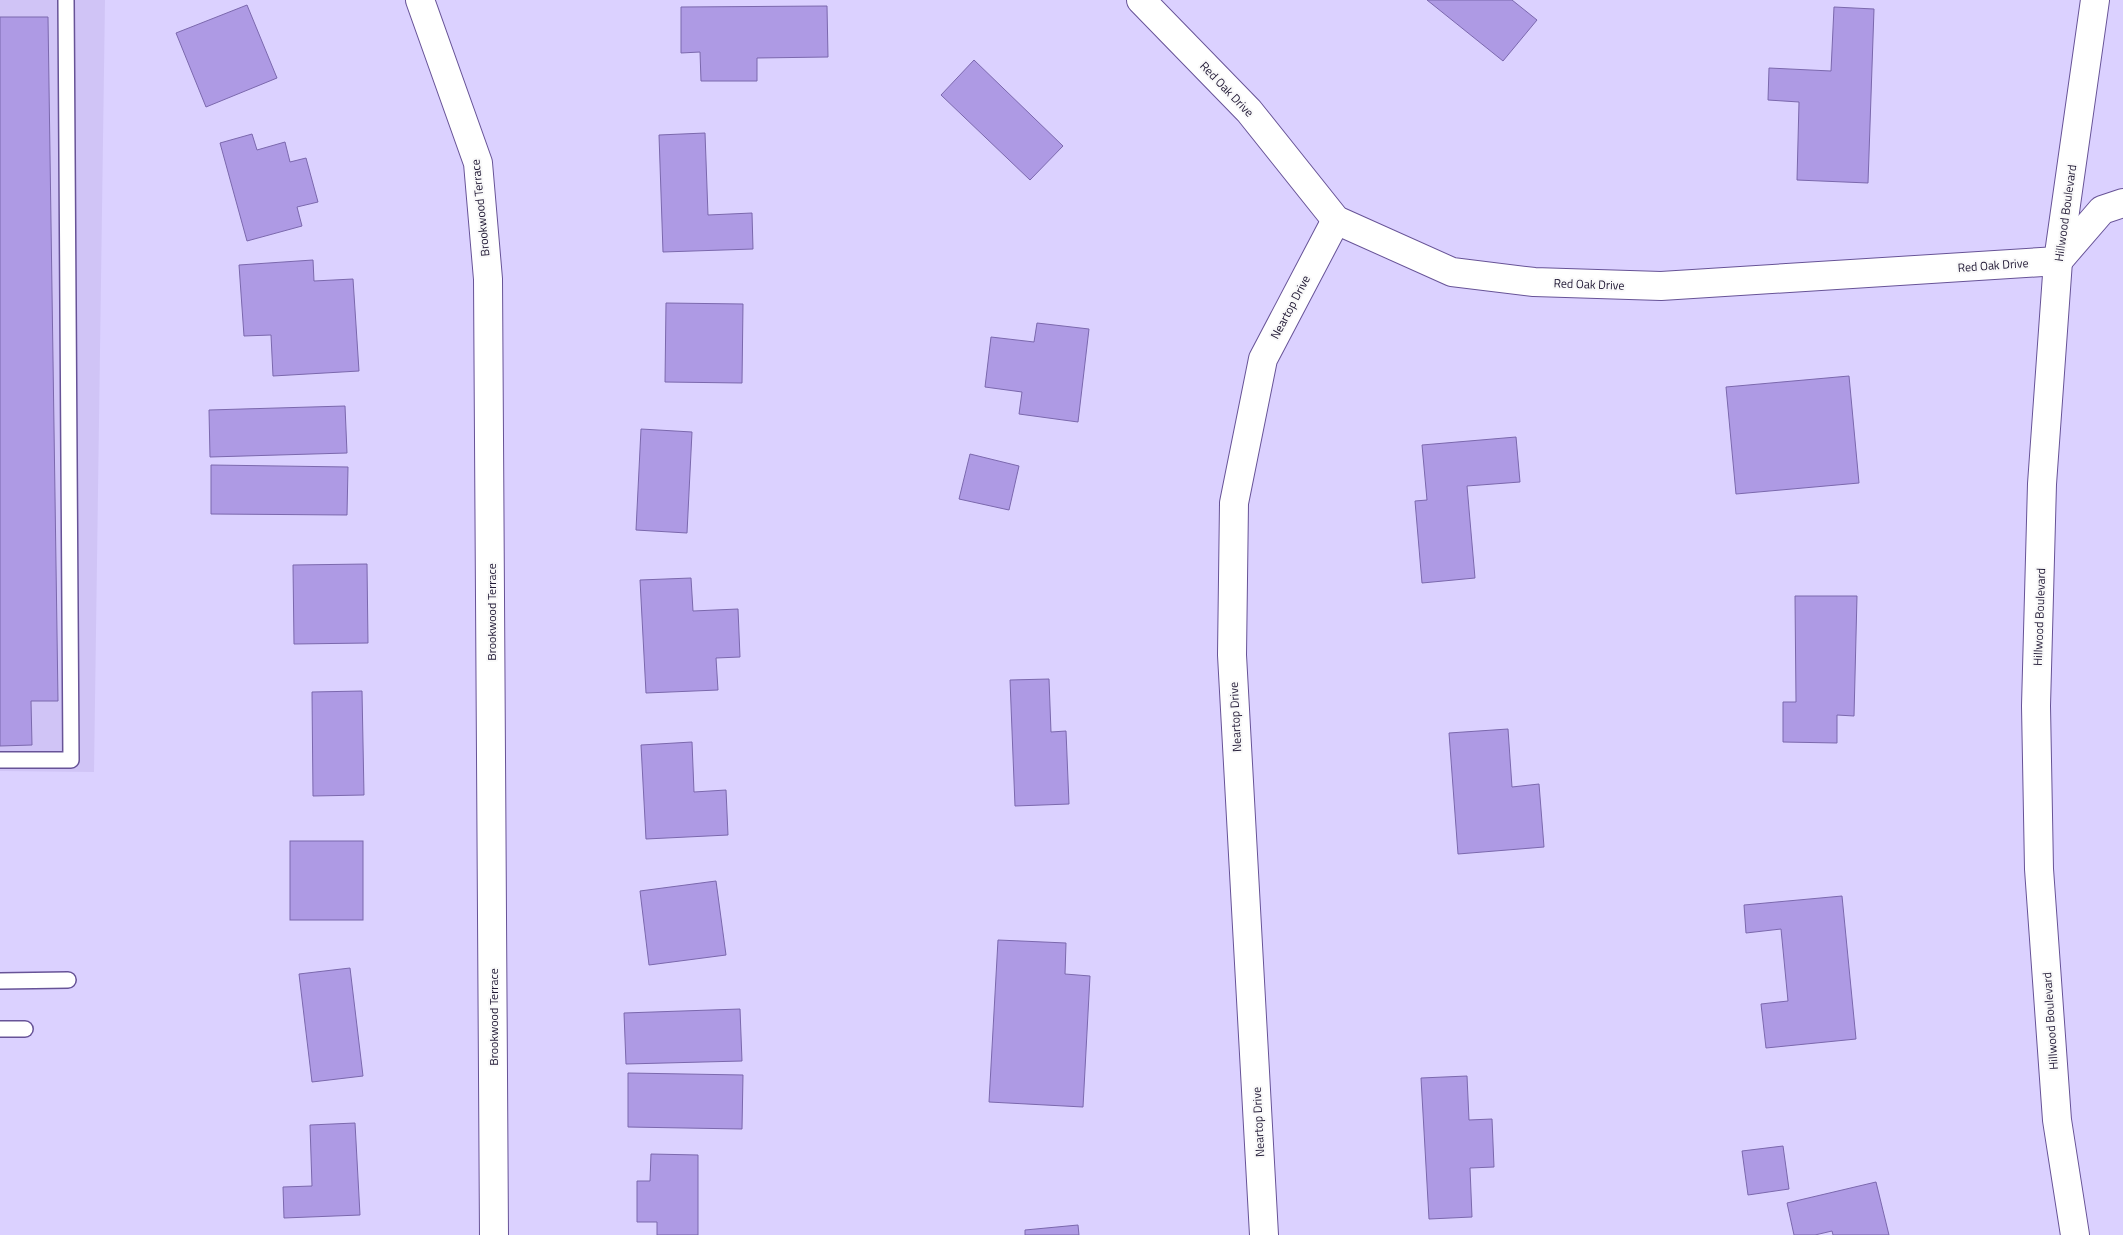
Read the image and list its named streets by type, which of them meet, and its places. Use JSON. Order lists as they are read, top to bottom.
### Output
{
  "streets": {
    "street": [
      "Red Oak Drive",
      "Brookwood Terrace",
      "Hillwood Boulevard",
      "Neartop Drive"
    ]
  },
  "crossings": [
    ["Red Oak Drive", "Hillwood Boulevard"],
    ["Red Oak Drive", "Neartop Drive"]
  ]
}
